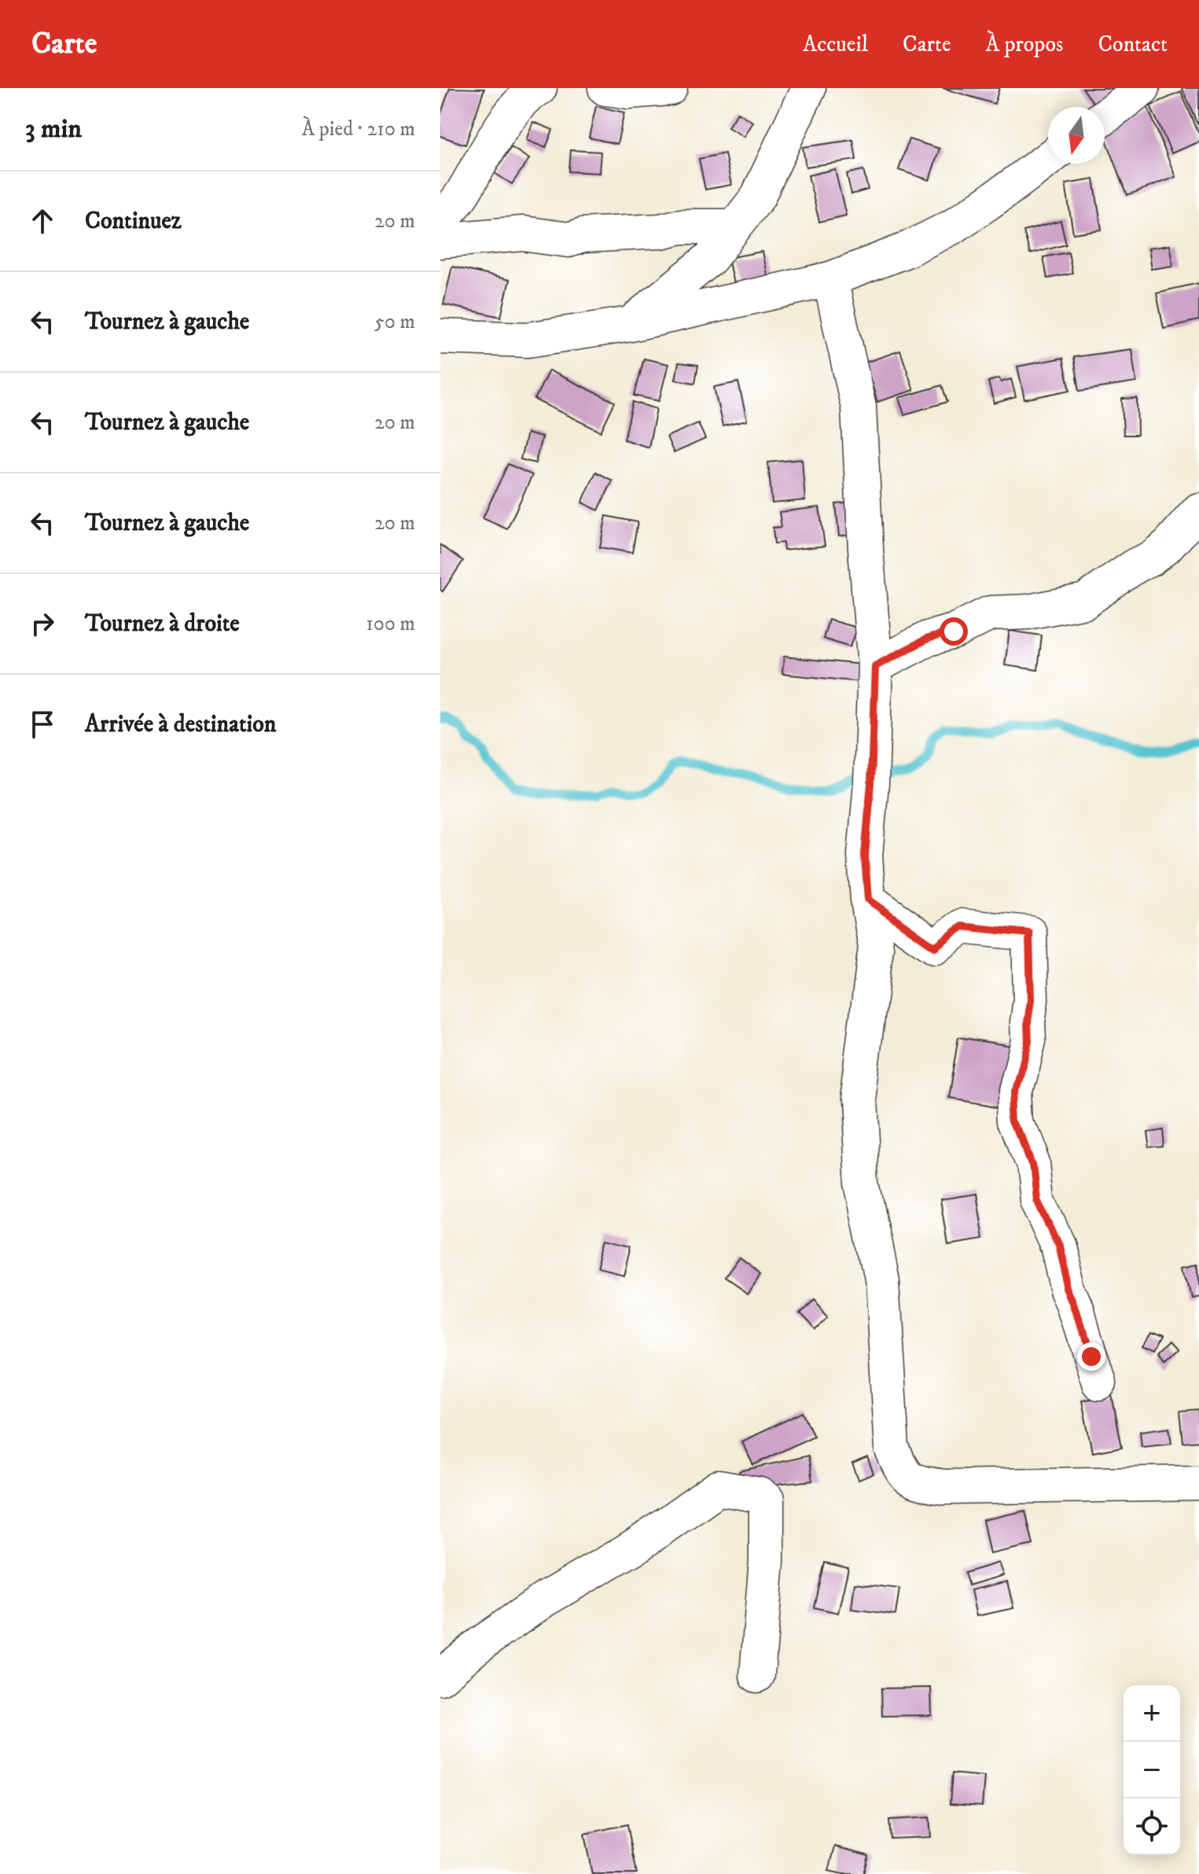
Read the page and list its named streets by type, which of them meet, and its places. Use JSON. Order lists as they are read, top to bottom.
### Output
{
  "north": "bottom",
  "page": {
    "header": "Carte",
    "nav": [
      "Accueil",
      "Carte",
      "À propos",
      "Contact"
    ],
    "heading": ["3 min", "À pied · 210 m"],
    "list": [
      ["Continuez", "20 m"],
      ["Tournez à gauche", "50 m"],
      ["Tournez à gauche", "20 m"],
      ["Tournez à gauche", "20 m"],
      ["Tournez à droite", "100 m"],
      "Arrivée à destination"
    ],
    "map_buttons": ["+", "−"]
  }
}
